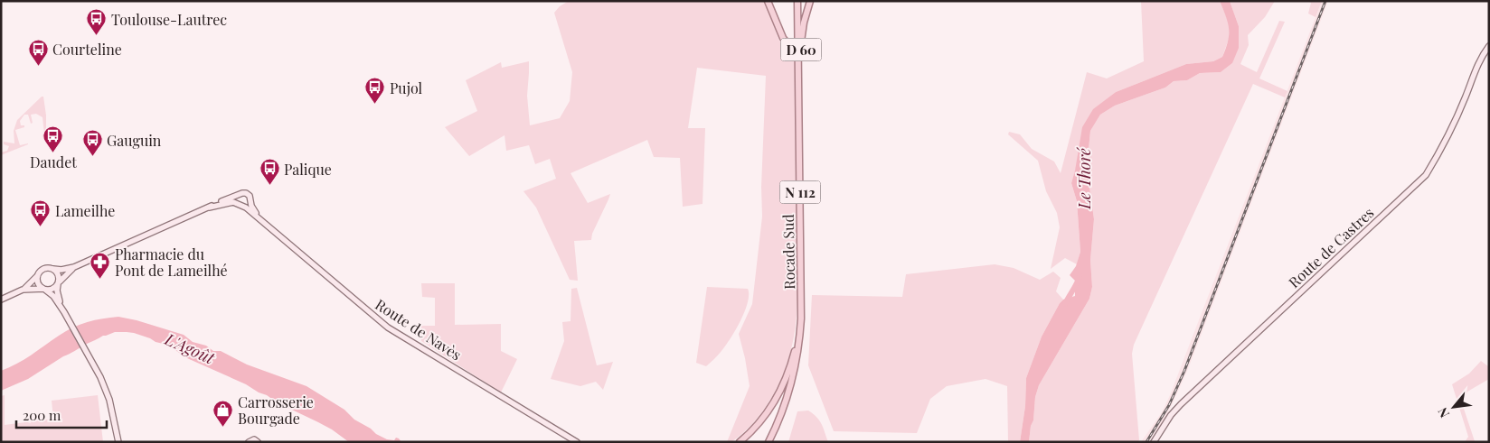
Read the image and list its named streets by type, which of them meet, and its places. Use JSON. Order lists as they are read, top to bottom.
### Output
{
  "streets": {
    "main road": [
      "D 60",
      "N 112",
      "Route de Castres",
      "Rocade Sud",
      "Route de Navès"
    ]
  },
  "crossings": [
    ["D 60", "Rocade Sud"]
  ],
  "water": ["Le Thoré", "L'Agoût"],
  "places": {
    "bus stop": [
      "Toulouse-Lautrec",
      "Courteline",
      "Pujol",
      "Daudet",
      "Gauguin",
      "Palique",
      "Lameilhe"
    ],
    "pharmacy": ["Pharmacie du Pont de Lameilhé"],
    "shop": ["Carrosserie Bourgade"]
  },
  "scale_bar": "200 m",
  "north": "bottom left"
}
